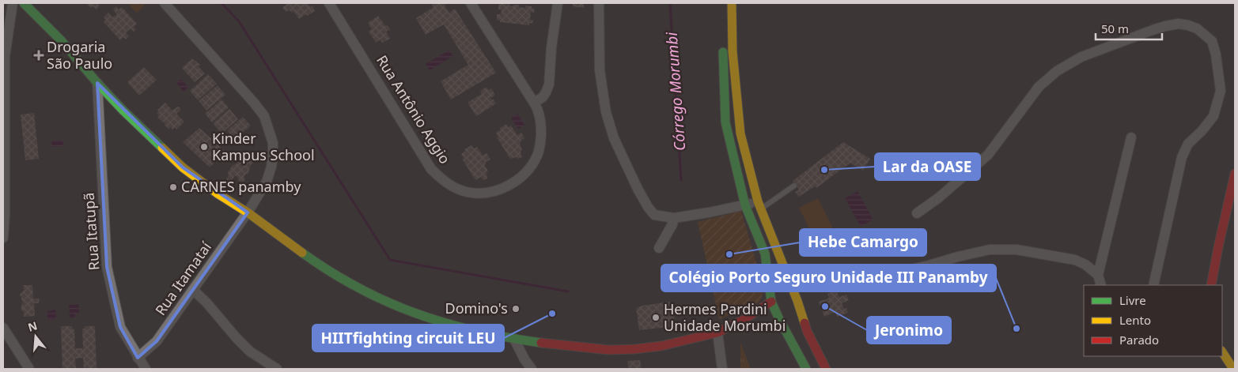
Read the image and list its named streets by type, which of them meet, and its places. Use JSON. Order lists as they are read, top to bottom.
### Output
{
  "streets": {
    "street": ["Rua Antônio Aggio", "Rua Itatupã", "Rua Itamataí"]
  },
  "crossings": [
    ["Rua Itatupã", "Rua Itamataí"]
  ],
  "water": ["Córrego Morumbi"],
  "places": {
    "health": ["Drogaria São Paulo"],
    "other": [
      "Kinder Kampus School",
      "Lar da OASE",
      "CARNES panamby",
      "Hebe Camargo",
      "Jeronimo",
      "Domino's",
      "HIITfighting circuit LEU",
      "Hermes Pardini Unidade Morumbi",
      "Colégio Porto Seguro Unidade III Panamby"
    ]
  },
  "legend": ["Livre", "Lento", "Parado"],
  "scale_bar": "50 m",
  "north": "top"
}
